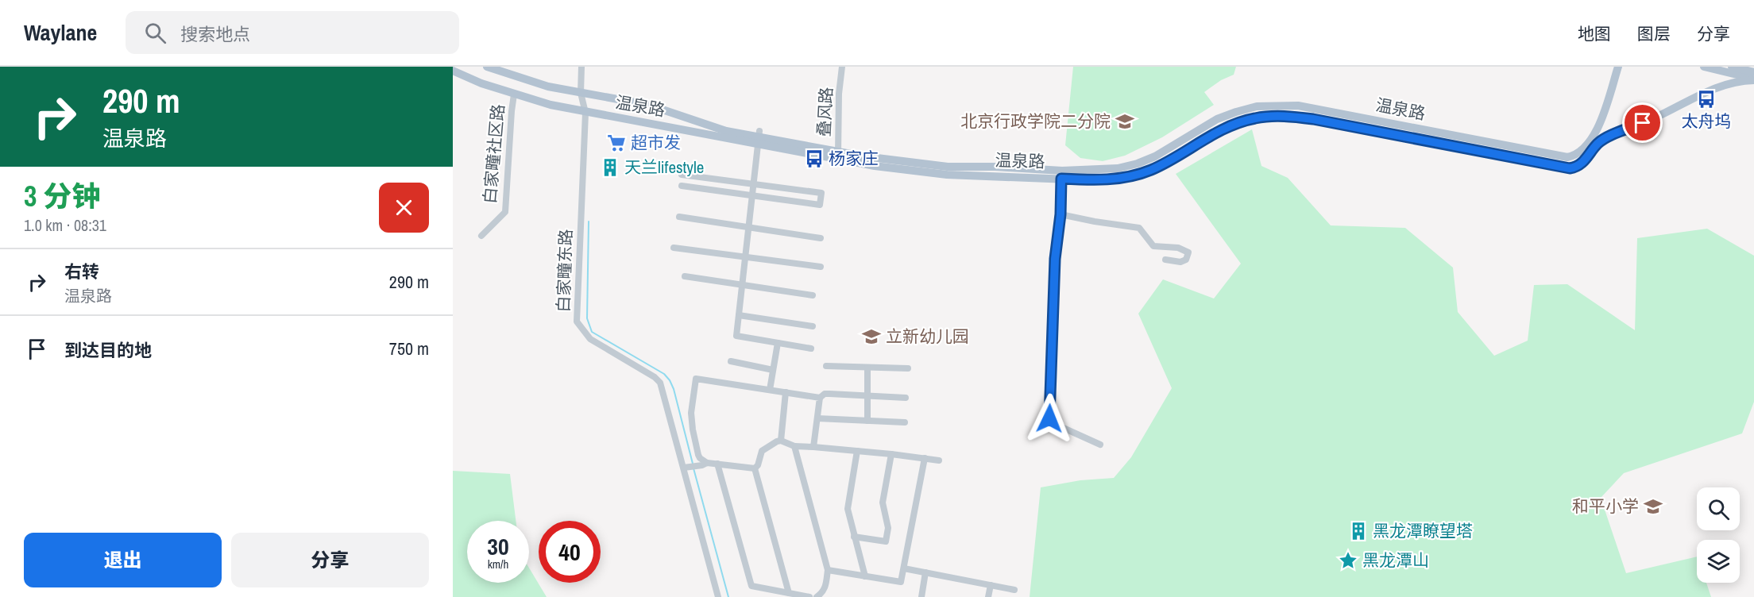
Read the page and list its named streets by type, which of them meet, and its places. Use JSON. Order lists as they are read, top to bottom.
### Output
{
  "streets": {
    "main road": ["温泉路"],
    "street": ["叠风路", "白家疃社区路", "白家疃东路"]
  },
  "crossings": [
    ["温泉路", "叠风路"],
    ["温泉路", "白家疃社区路"],
    ["温泉路", "白家疃东路"]
  ],
  "places": {
    "bus stop": ["太舟坞", "杨家庄"],
    "school or university": ["北京行政学院二分院", "立新幼儿园", "和平小学"],
    "supermarket": ["超市发"],
    "building": ["天兰lifestyle", "黑龙潭瞭望塔"],
    "place": ["黑龙潭山"]
  },
  "page": {
    "header": "Waylane",
    "search": "搜索地点",
    "nav": ["地图", "图层", "分享"],
    "turn": ["290 m", "温泉路"],
    "heading": ["3 分钟", "1.0 km · 08:31"],
    "list": [
      {
        "name": "右转",
        "note": "温泉路",
        "value": "290 m"
      },
      {
        "name": "到达目的地",
        "value": "750 m"
      }
    ],
    "speed": "30 km/h",
    "limit": "40",
    "buttons": ["退出", "分享"]
  }
}
